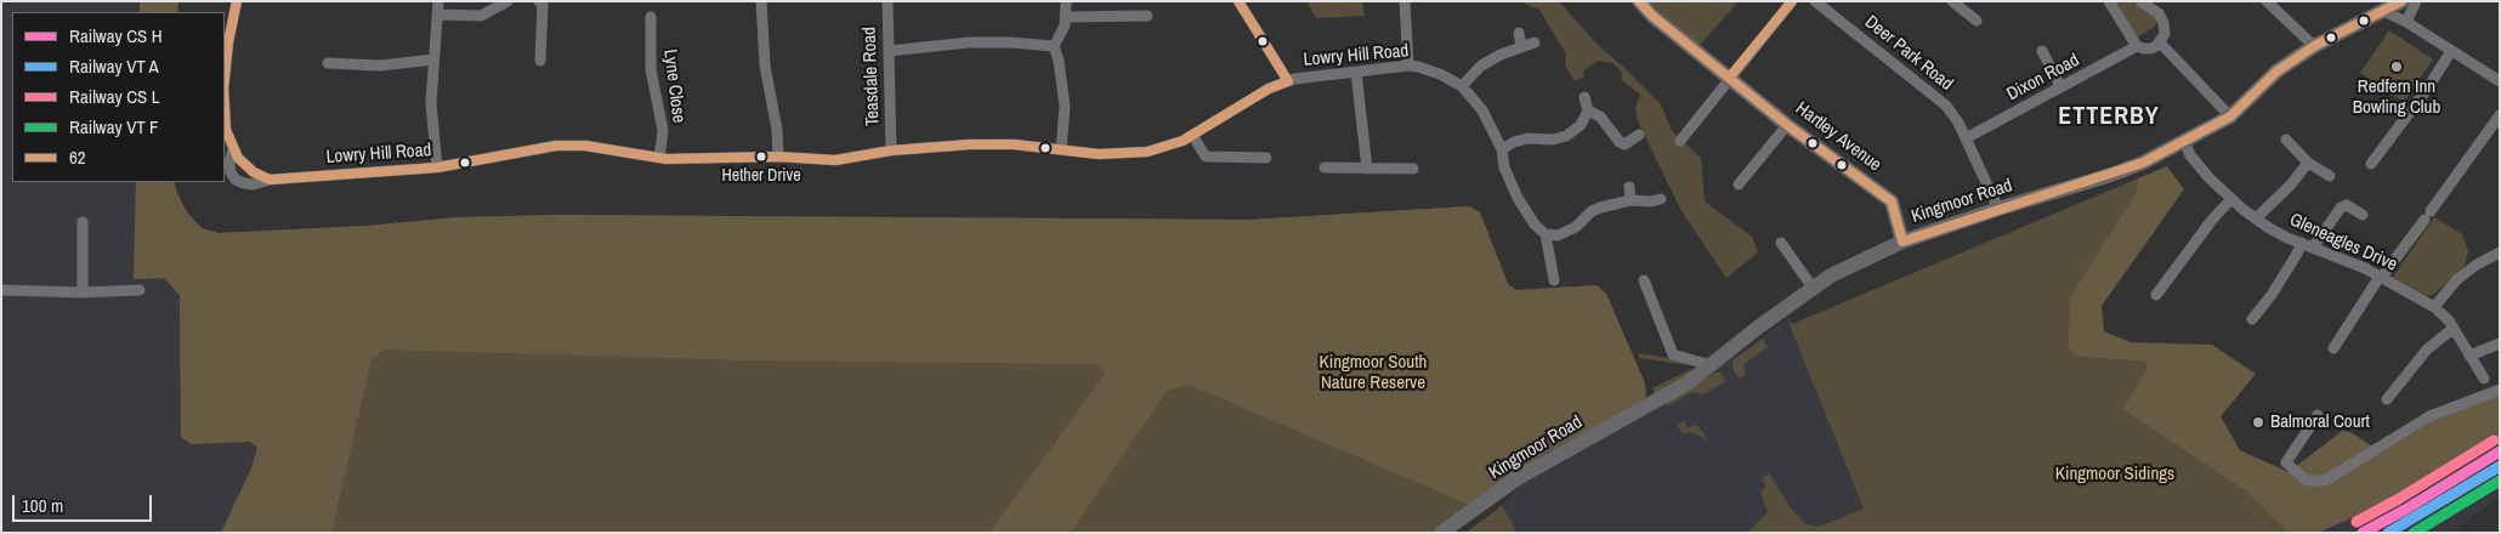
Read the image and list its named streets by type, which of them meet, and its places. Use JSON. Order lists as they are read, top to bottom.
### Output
{
  "streets": {
    "street": [
      "Deer Park Road",
      "Lowry Hill Road",
      "Teasdale Road",
      "Dixon Road",
      "Lyne Close",
      "Hartley Avenue",
      "Kingmoor Road",
      "Gleneagles Drive"
    ]
  },
  "crossings": [
    ["Deer Park Road", "Dixon Road"],
    ["Deer Park Road", "Kingmoor Road"],
    ["Lowry Hill Road", "Teasdale Road"],
    ["Lowry Hill Road", "Lyne Close"],
    ["Hartley Avenue", "Kingmoor Road"],
    ["Kingmoor Road", "Gleneagles Drive"]
  ],
  "districts": ["ETTERBY"],
  "parks": ["Kingmoor South Nature Reserve", "Kingmoor Sidings"],
  "places": ["Redfern Inn Bowling Club", "Hether Drive", "Balmoral Court"],
  "lines": ["transit line 62"],
  "legend": [
    "Railway CS H",
    "Railway VT A",
    "Railway CS L",
    "Railway VT F",
    "62"
  ],
  "scale_bar": "100 m"
}
